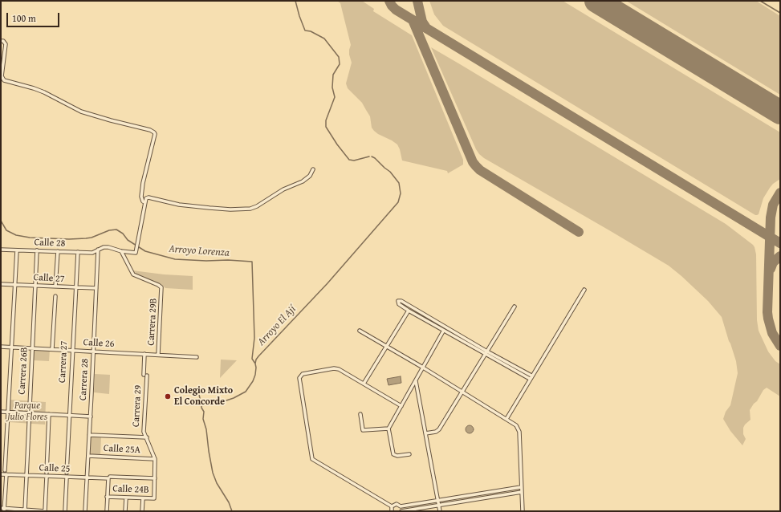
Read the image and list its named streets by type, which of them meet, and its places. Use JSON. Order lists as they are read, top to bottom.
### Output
{
  "streets": {
    "street": [
      "Calle 28",
      "Calle 27",
      "Carrera 29B",
      "Calle 26",
      "Carrera 27",
      "Carrera 26B",
      "Carrera 28",
      "Carrera 29",
      "Calle 25A",
      "Calle 25",
      "Calle 24B"
    ]
  },
  "crossings": [
    ["Calle 28", "Carrera 29B"],
    ["Calle 28", "Carrera 27"],
    ["Calle 28", "Carrera 26B"],
    ["Calle 28", "Carrera 28"],
    ["Calle 27", "Carrera 27"],
    ["Calle 27", "Carrera 26B"],
    ["Calle 27", "Carrera 28"],
    ["Carrera 29B", "Calle 26"],
    ["Calle 26", "Carrera 27"],
    ["Calle 26", "Carrera 26B"],
    ["Calle 26", "Carrera 28"],
    ["Calle 26", "Carrera 29"],
    ["Carrera 26B", "Calle 25"],
    ["Carrera 28", "Calle 25A"],
    ["Carrera 28", "Calle 25"],
    ["Calle 25", "Calle 24B"]
  ],
  "water": ["Arroyo Lorenza", "Arroyo El Ají"],
  "parks": ["Parque Julio Flores"],
  "places": ["Colegio Mixto El Concorde"],
  "scale_bar": "100 m"
}
